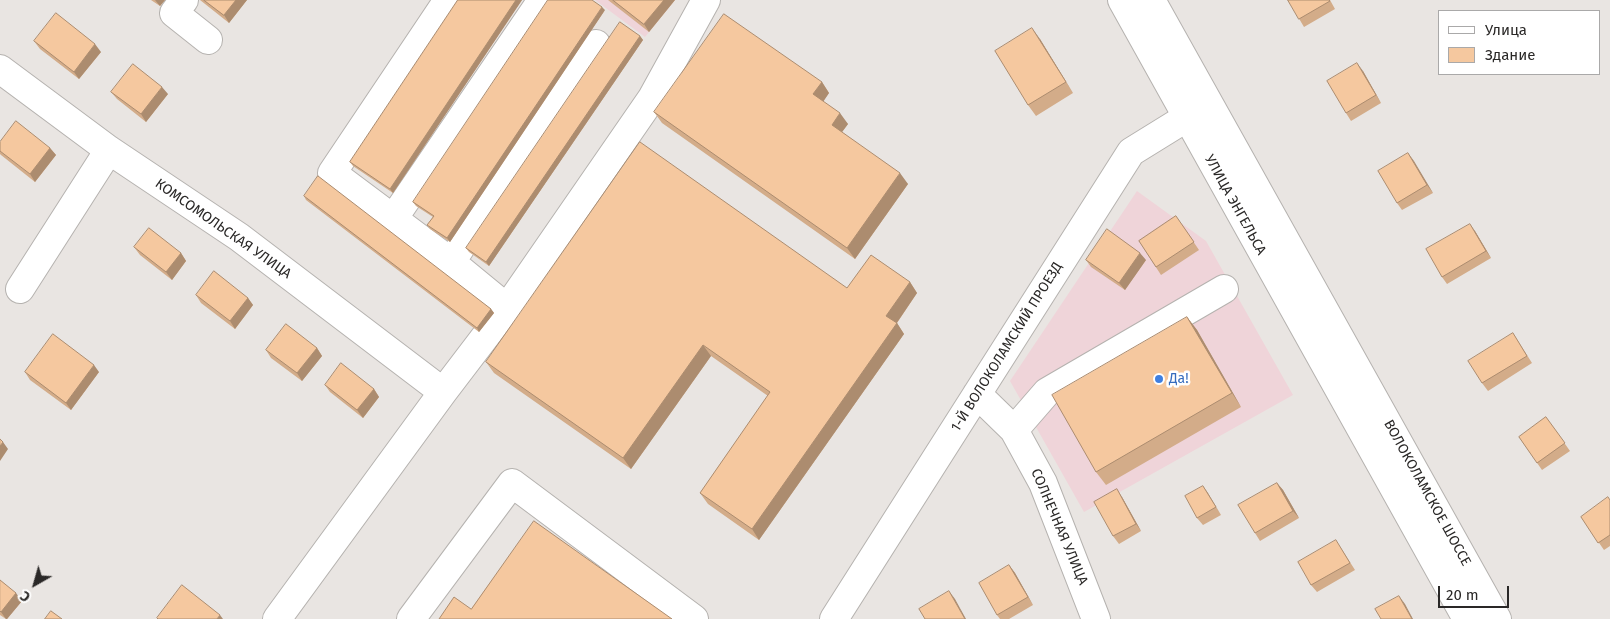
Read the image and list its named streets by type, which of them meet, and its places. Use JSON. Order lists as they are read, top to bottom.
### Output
{
  "streets": {
    "street": [
      "УЛИЦА ЭНГЕЛЬСА",
      "КОМСОМОЛЬСКАЯ УЛИЦА",
      "1-Й ВОЛОКОЛАМСКИЙ ПРОЕЗД",
      "ВОЛОКОЛАМСКОЕ ШОССЕ",
      "СОЛНЕЧНАЯ УЛИЦА"
    ]
  },
  "crossings": [
    ["УЛИЦА ЭНГЕЛЬСА", "1-Й ВОЛОКОЛАМСКИЙ ПРОЕЗД"],
    ["УЛИЦА ЭНГЕЛЬСА", "ВОЛОКОЛАМСКОЕ ШОССЕ"],
    ["1-Й ВОЛОКОЛАМСКИЙ ПРОЕЗД", "СОЛНЕЧНАЯ УЛИЦА"]
  ],
  "places": ["Да!"],
  "legend": ["Улица", "Здание"],
  "scale_bar": "20 m",
  "north": "bottom left"
}
